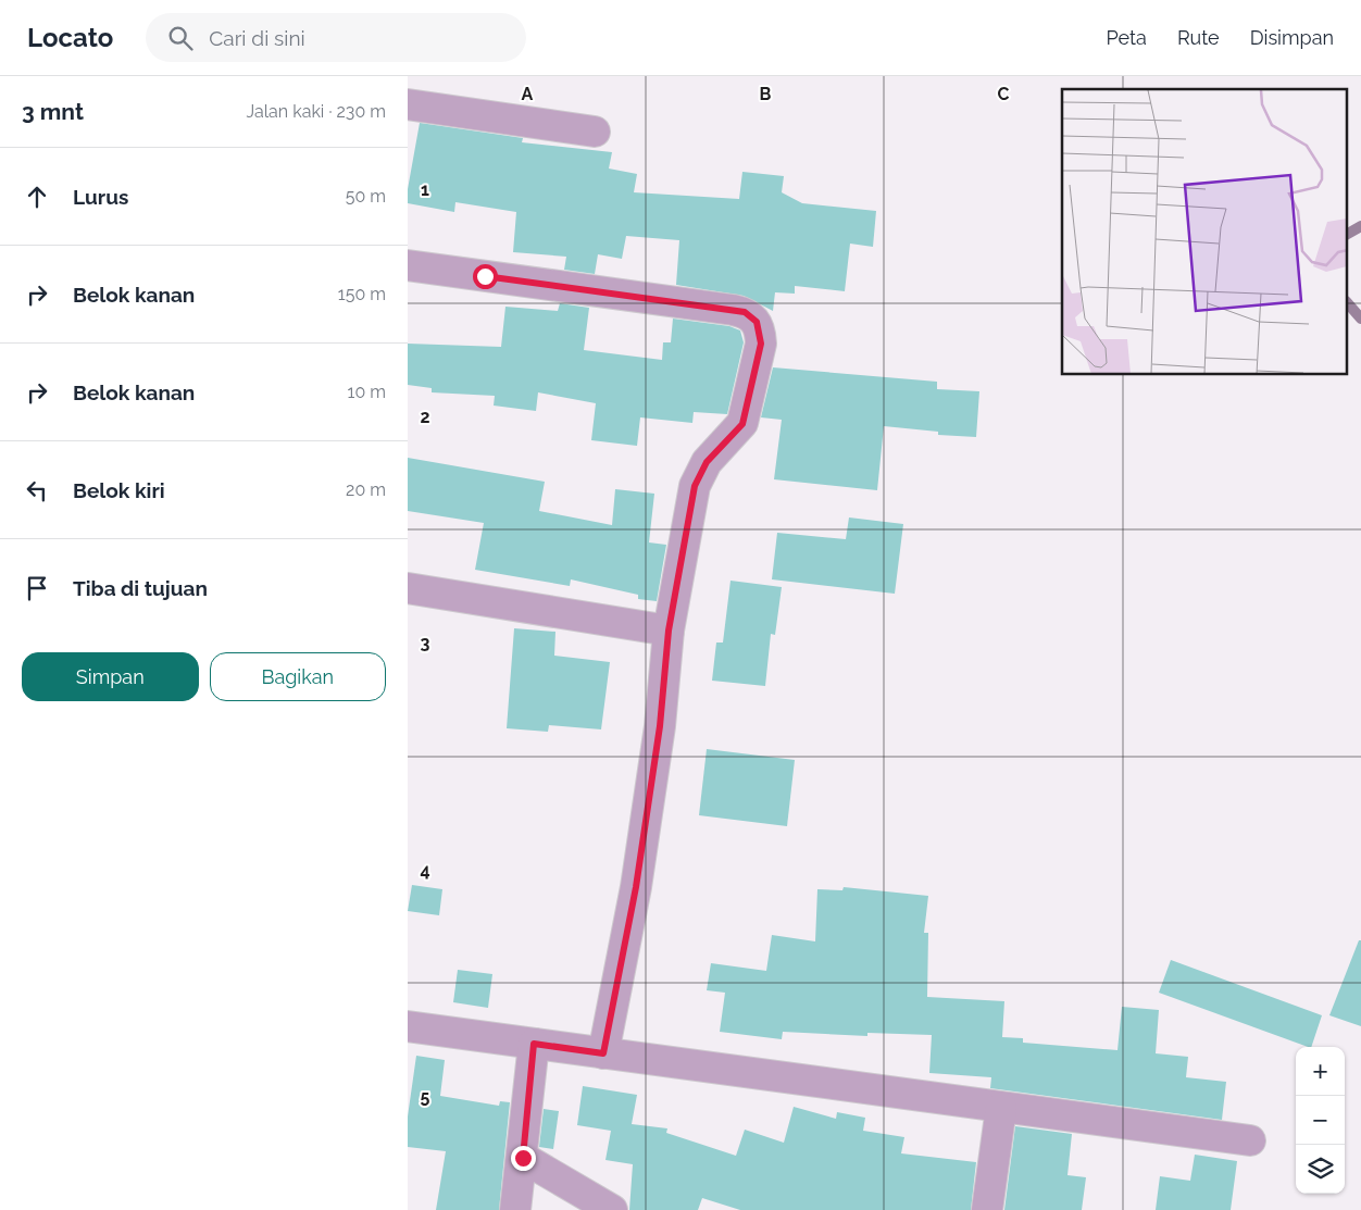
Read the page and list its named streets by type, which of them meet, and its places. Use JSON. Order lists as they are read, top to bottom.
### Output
{
  "page": {
    "header": "Locato",
    "search": "Cari di sini",
    "nav": ["Peta", "Rute", "Disimpan"],
    "heading": ["3 mnt", "Jalan kaki · 230 m"],
    "list": [
      ["Lurus", "50 m"],
      ["Belok kanan", "150 m"],
      ["Belok kanan", "10 m"],
      ["Belok kiri", "20 m"],
      "Tiba di tujuan"
    ],
    "buttons": ["Simpan", "Bagikan"],
    "map_buttons": ["+", "−"]
  },
  "grid": {
    "columns": ["A", "B", "C"],
    "rows": [
      "1",
      "2",
      "3",
      "4",
      "5"
    ]
  }
}
